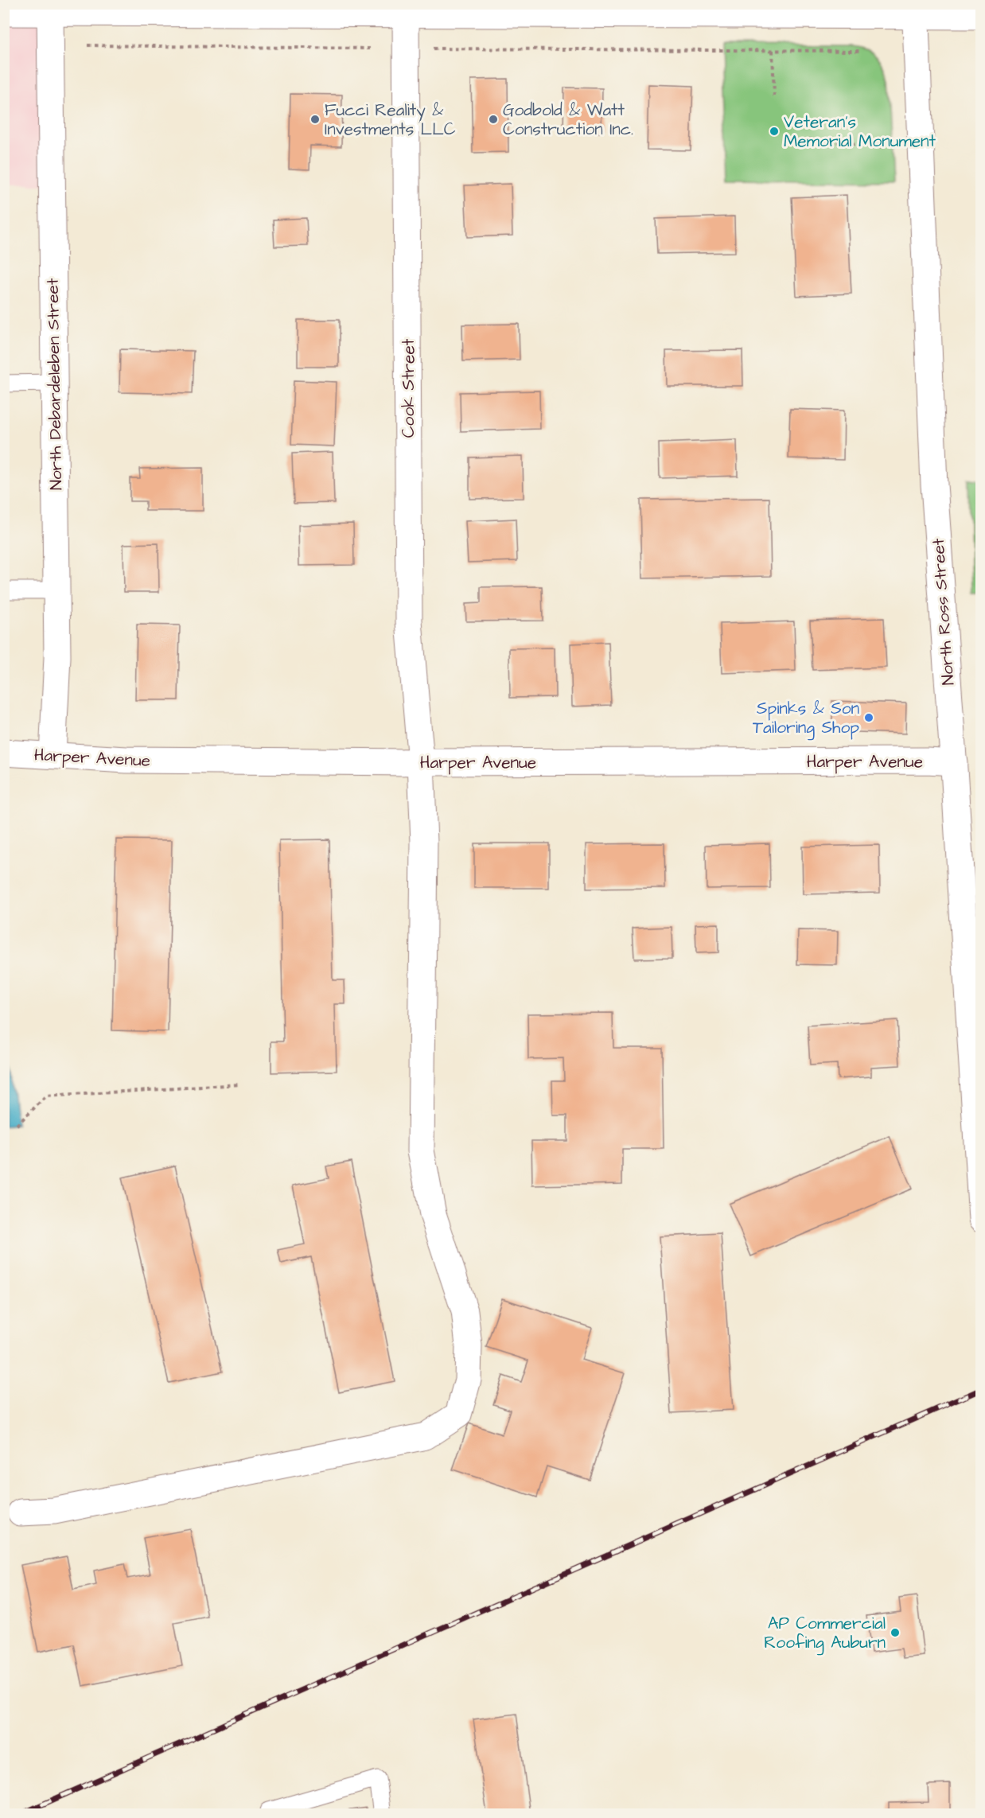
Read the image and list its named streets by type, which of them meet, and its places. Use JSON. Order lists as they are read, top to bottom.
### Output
{
  "streets": {
    "street": [
      "North Debardeleben Street",
      "Cook Street",
      "North Ross Street",
      "Harper Avenue"
    ]
  },
  "crossings": [
    ["North Debardeleben Street", "Harper Avenue"],
    ["Cook Street", "Harper Avenue"],
    ["North Ross Street", "Harper Avenue"]
  ],
  "places": [
    "Fucci Reality & Investments LLC",
    "Godbold & Watt Construction Inc.",
    "Veteran's Memorial Monument",
    "Spinks & Son Tailoring Shop",
    "AP Commercial Roofing Auburn"
  ]
}
